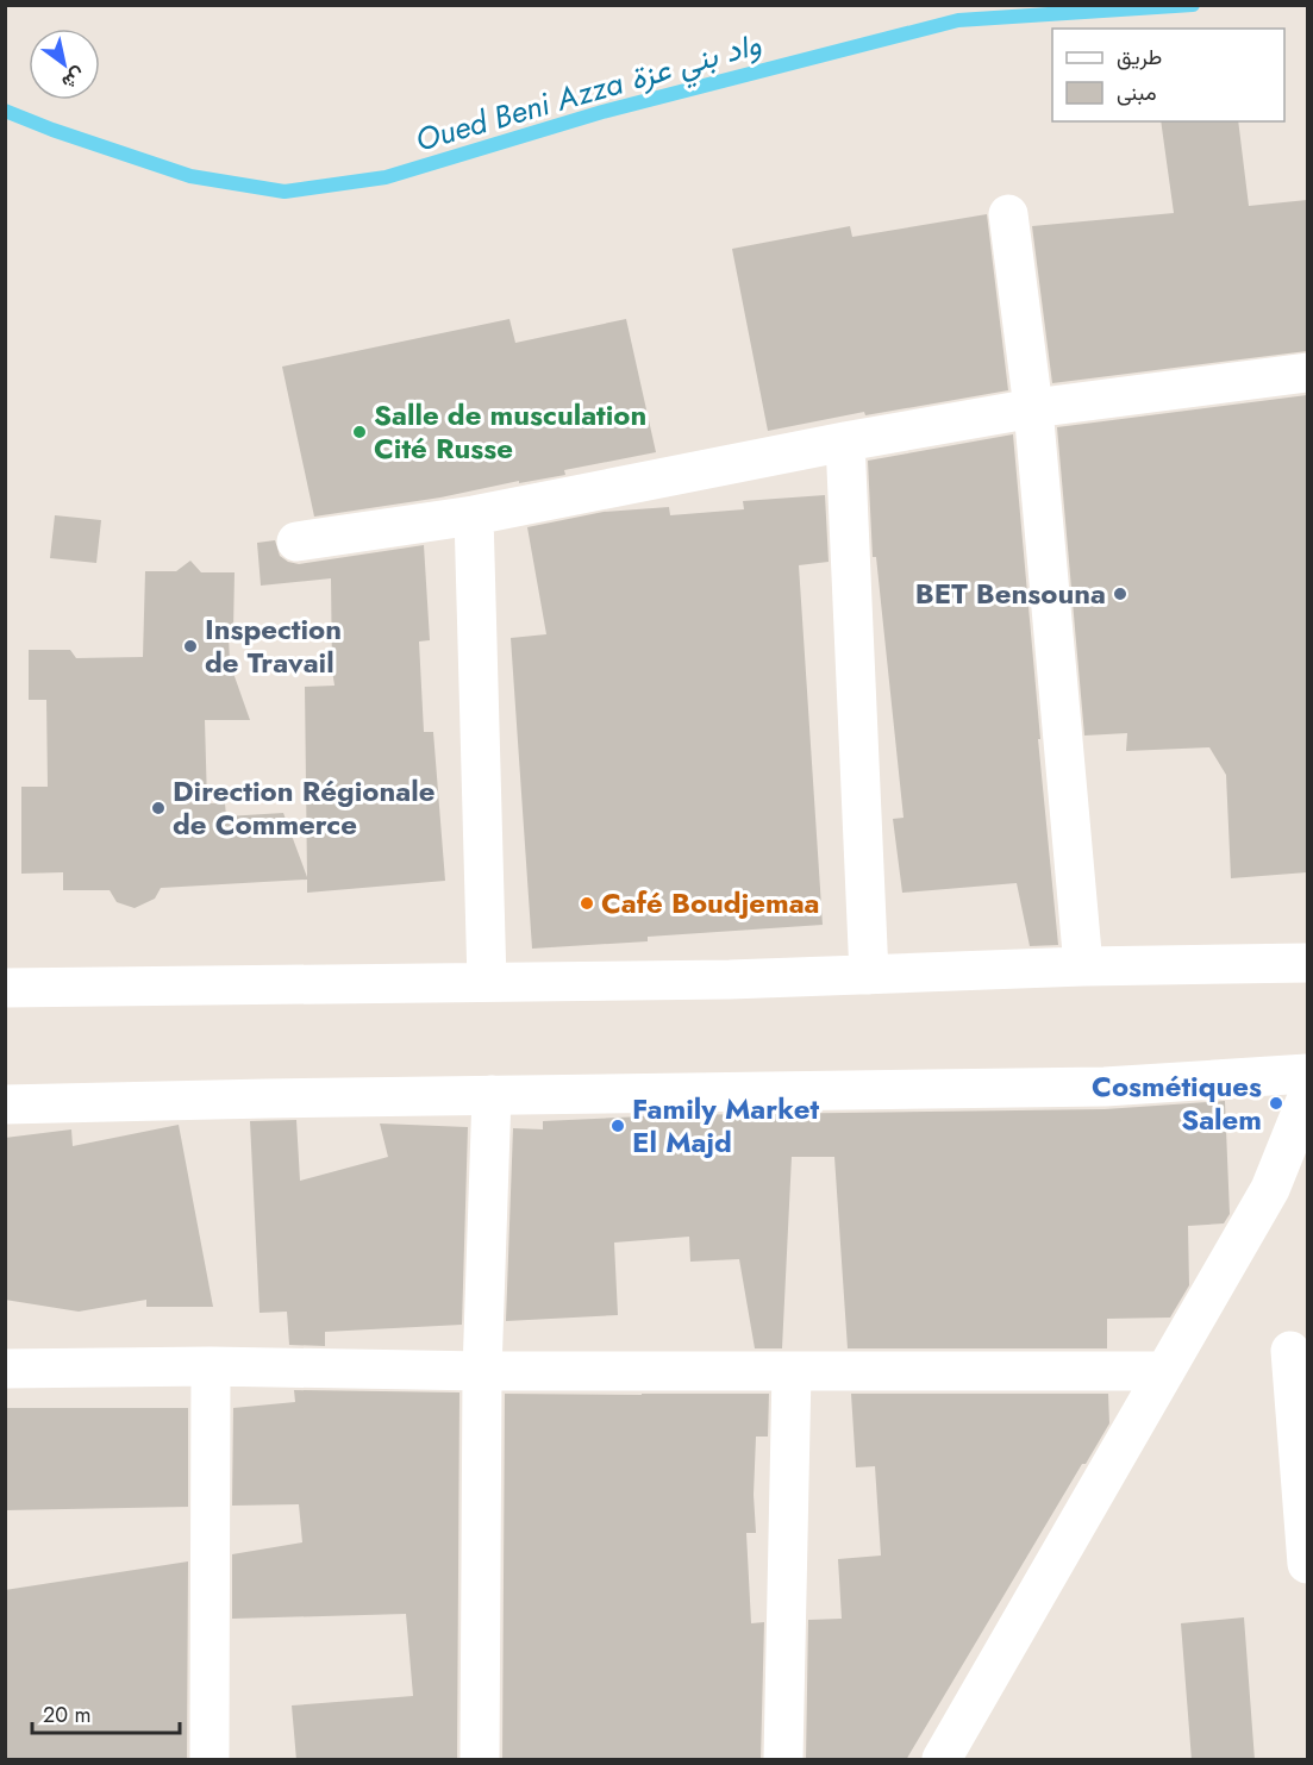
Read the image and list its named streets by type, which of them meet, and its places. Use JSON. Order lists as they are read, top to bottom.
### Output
{
  "water": ["Oued Beni Azza واد بني عزة"],
  "places": [
    "Salle de musculation Cité Russe",
    "BET Bensouna",
    "Inspection de Travail",
    "Direction Régionale de Commerce",
    "Café Boudjemaa",
    "Cosmétiques Salem",
    "Family Market El Majd"
  ],
  "legend": ["طريق", "مبنى"],
  "scale_bar": "20 m",
  "north": "bottom right"
}
